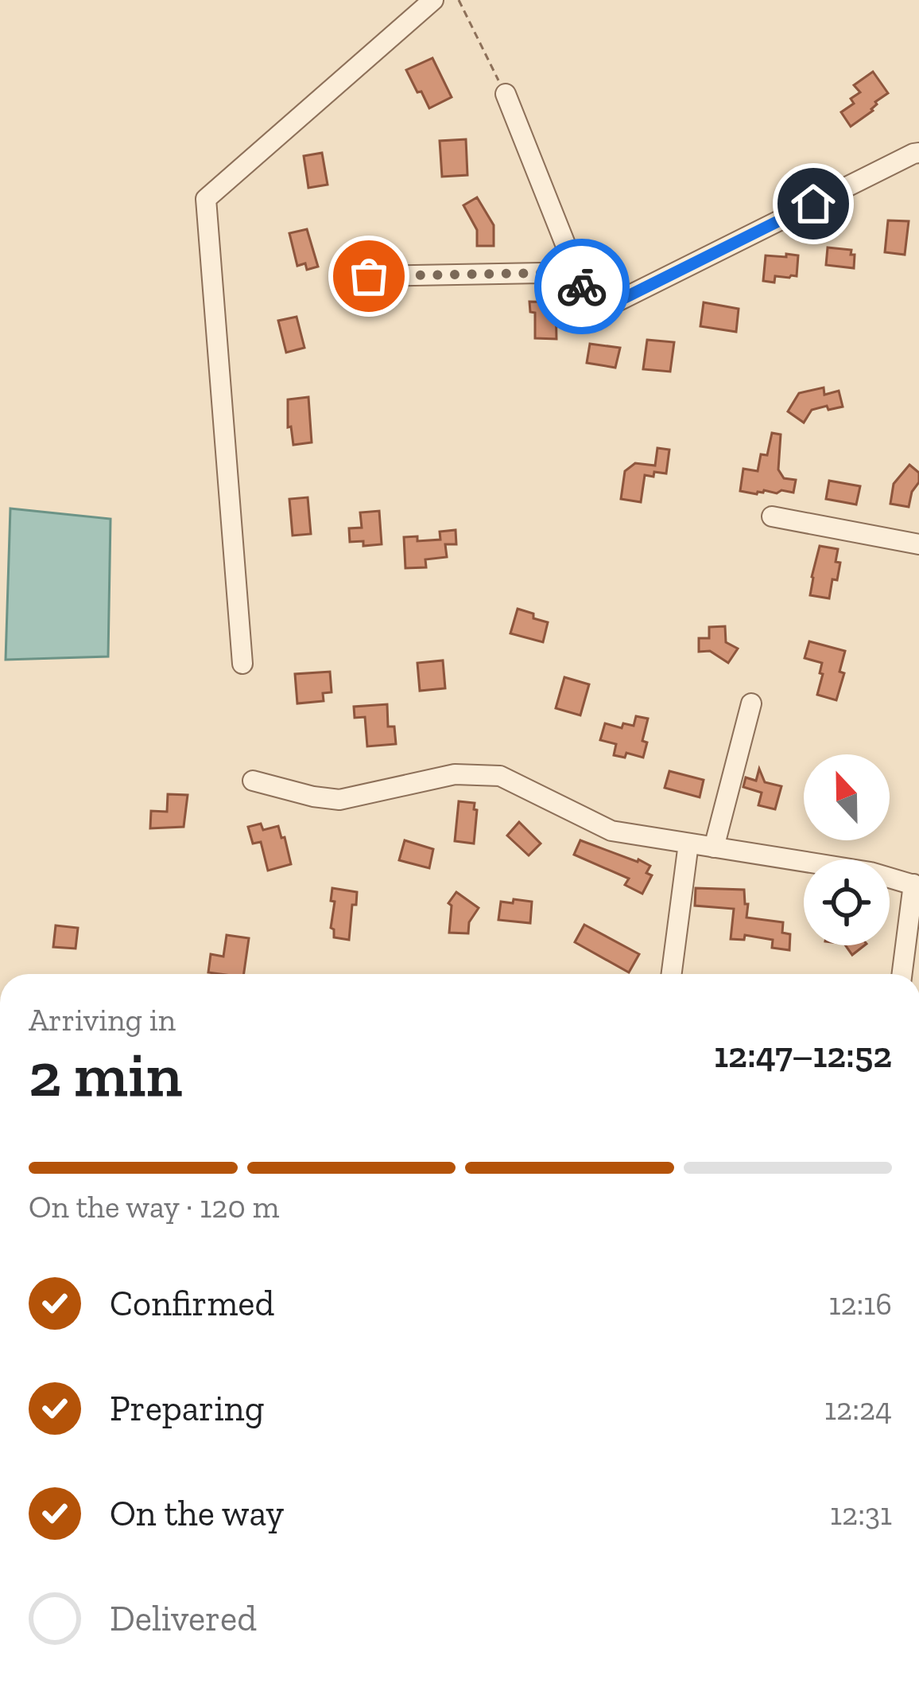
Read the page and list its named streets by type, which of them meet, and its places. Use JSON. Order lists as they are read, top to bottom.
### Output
{
  "north": "top",
  "page": {
    "heading": ["2 min", "Arriving in", "12:47–12:52"],
    "bar": "On the way · 120 m",
    "list": [
      ["Confirmed", "12:16"],
      ["Preparing", "12:24"],
      ["On the way", "12:31"],
      "Delivered"
    ]
  }
}
